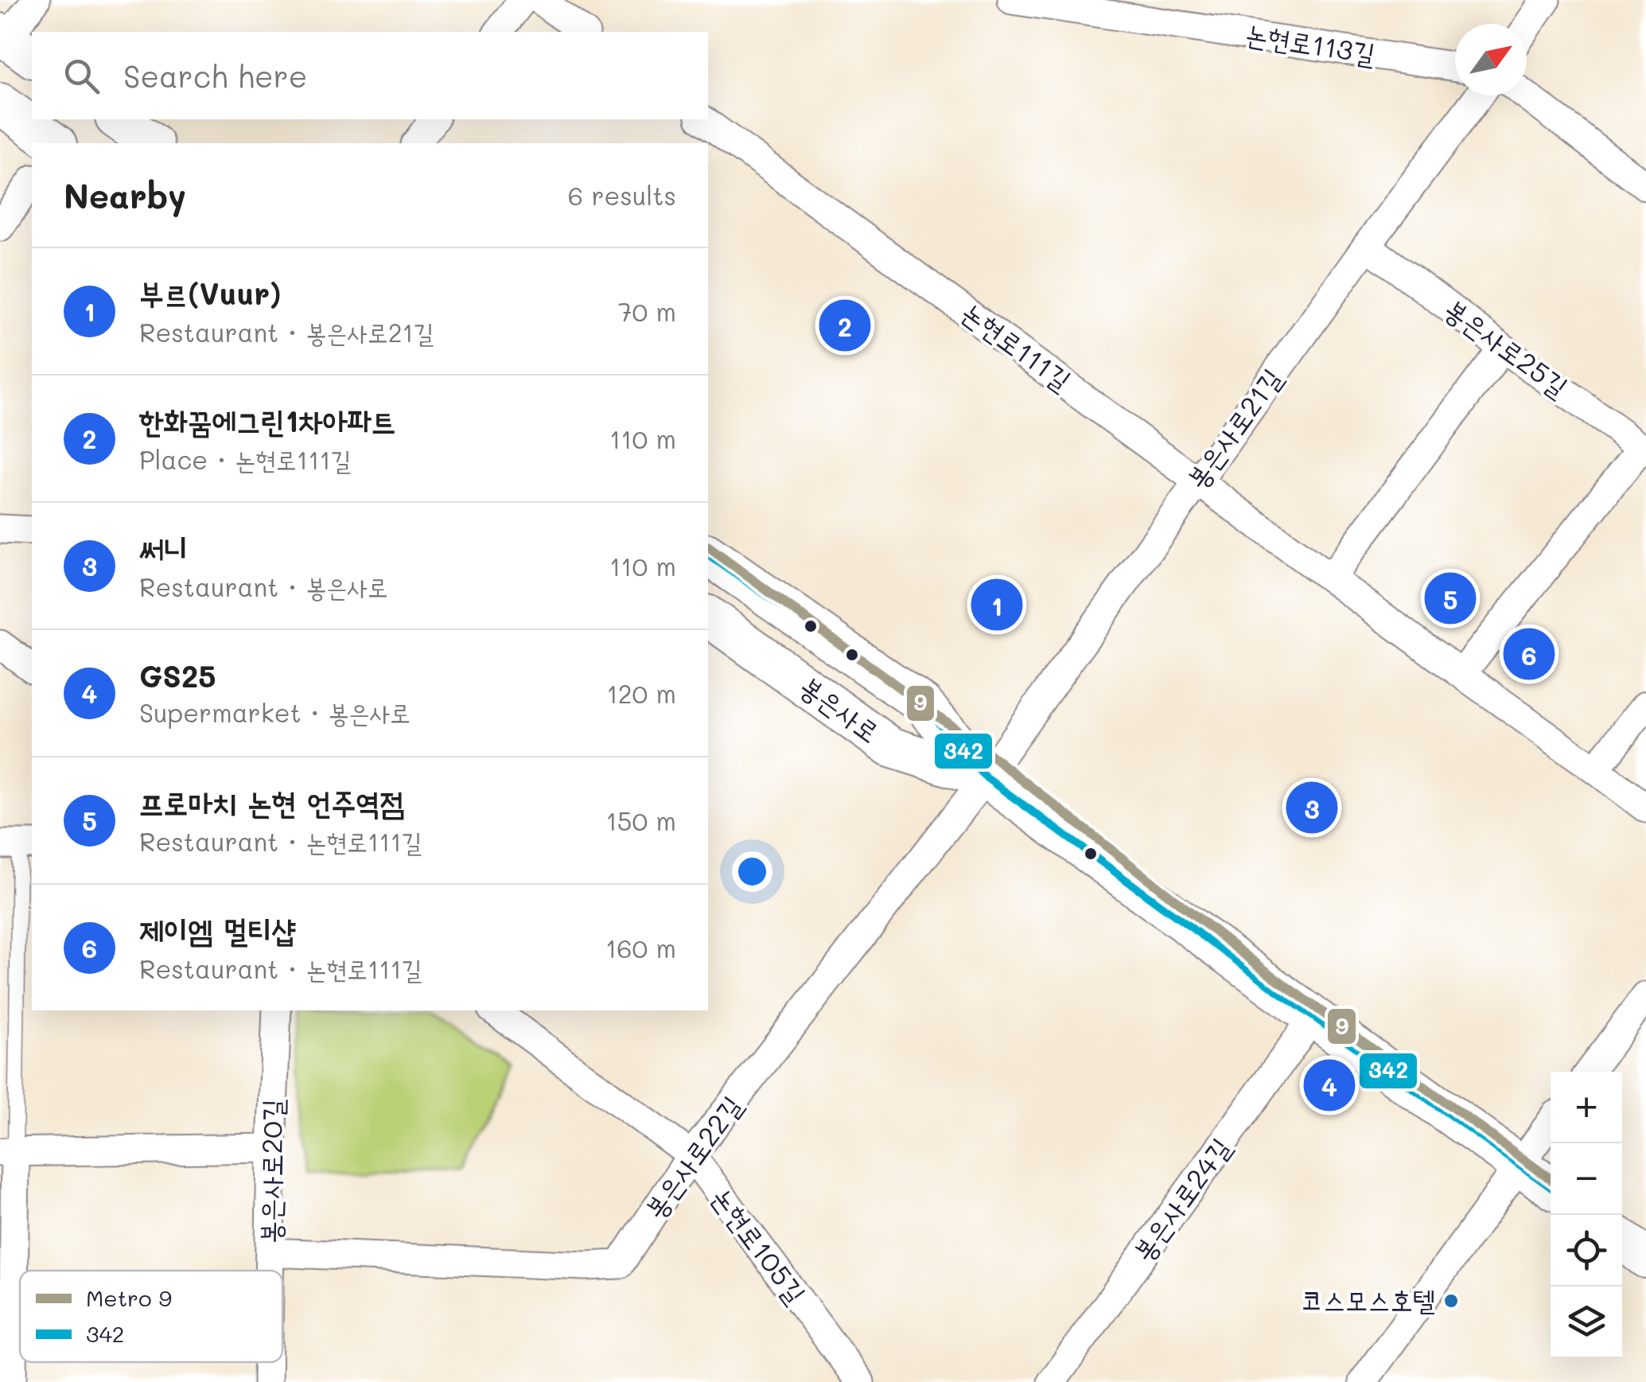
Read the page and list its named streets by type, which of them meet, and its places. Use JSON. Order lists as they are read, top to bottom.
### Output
{
  "streets": {
    "main road": ["봉은사로"],
    "street": [
      "논현로113길",
      "논현로111길",
      "봉은사로25길",
      "봉은사로21길",
      "봉은사로22길",
      "봉은사로20길",
      "봉은사로24길",
      "논현로105길"
    ]
  },
  "crossings": [
    ["논현로111길", "봉은사로21길"],
    ["봉은사로25길", "봉은사로21길"],
    ["봉은사로21길", "봉은사로"],
    ["봉은사로21길", "봉은사로22길"],
    ["봉은사로", "봉은사로22길"],
    ["봉은사로", "봉은사로24길"],
    ["봉은사로22길", "봉은사로20길"],
    ["봉은사로22길", "논현로105길"]
  ],
  "places": ["코스모스호텔"],
  "lines": ["metro line 9", "transit line 342"],
  "legend": ["Metro 9", "342"],
  "north": "top right",
  "page": {
    "search": "Search here",
    "heading": ["Nearby", "6 results"],
    "list": [
      {
        "mark": "1",
        "name": "부르(Vuur)",
        "note": "Restaurant · 봉은사로21길",
        "value": "70 m"
      },
      {
        "mark": "2",
        "name": "한화꿈에그린1차아파트",
        "note": "Place · 논현로111길",
        "value": "110 m"
      },
      {
        "mark": "3",
        "name": "써니",
        "note": "Restaurant · 봉은사로",
        "value": "110 m"
      },
      {
        "mark": "4",
        "name": "GS25",
        "note": "Supermarket · 봉은사로",
        "value": "120 m"
      },
      {
        "mark": "5",
        "name": "프로마치 논현 언주역점",
        "note": "Restaurant · 논현로111길",
        "value": "150 m"
      },
      {
        "mark": "6",
        "name": "제이엠 멀티샵",
        "note": "Restaurant · 논현로111길",
        "value": "160 m"
      }
    ],
    "pins": [
      "2",
      "5",
      "1",
      "6",
      "3",
      "4"
    ],
    "map_buttons": ["+", "−"]
  }
}
